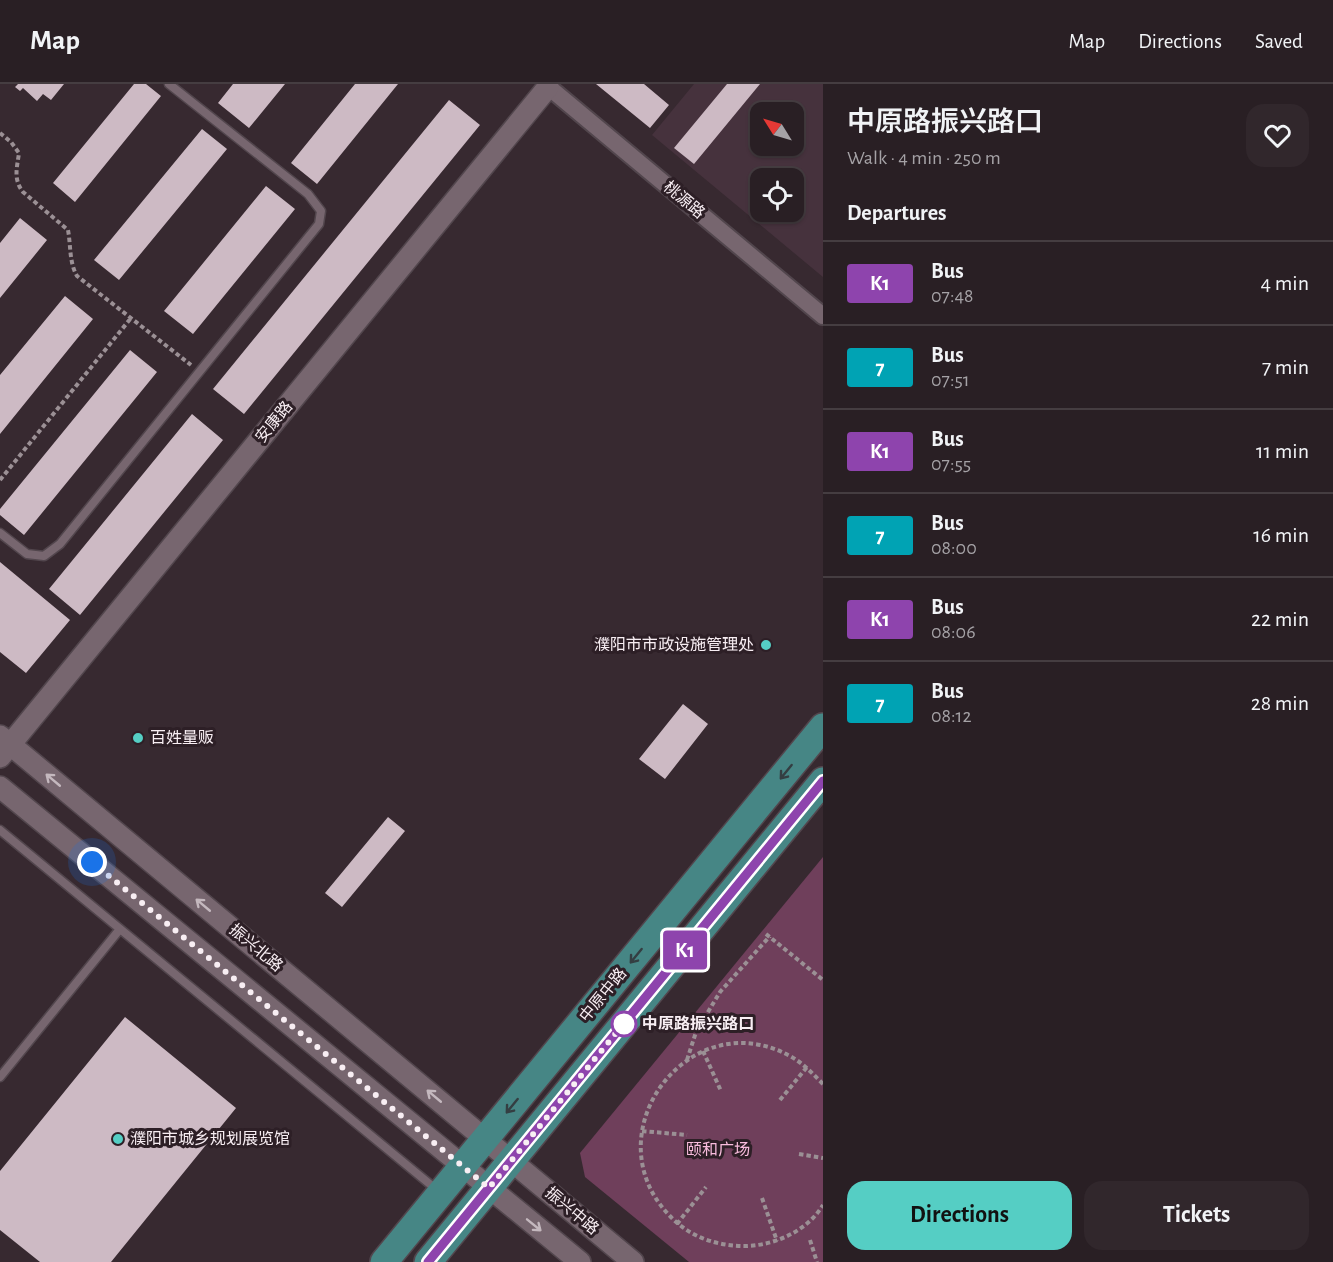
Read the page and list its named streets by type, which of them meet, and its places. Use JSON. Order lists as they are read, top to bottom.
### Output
{
  "streets": {
    "main road": ["中原中路"],
    "street": [
      "桃源路",
      "安康路",
      "振兴北路",
      "振兴中路"
    ]
  },
  "crossings": [
    ["桃源路", "安康路"],
    ["安康路", "振兴北路"],
    ["振兴北路", "中原中路"],
    ["振兴北路", "振兴中路"],
    ["中原中路", "振兴中路"]
  ],
  "parks": ["颐和广场"],
  "places": [
    "濮阳市市政设施管理处",
    "百姓量贩",
    "中原路振兴路口",
    "濮阳市城乡规划展览馆"
  ],
  "lines": ["bus line K1"],
  "north": "top left",
  "page": {
    "header": "Map",
    "nav": ["Map", "Directions", "Saved"],
    "on_map": "K1",
    "heading": [
      ["中原路振兴路口", "Walk · 4 min · 250 m"],
      "Departures"
    ],
    "list": [
      {
        "mark": "K1",
        "name": "Bus",
        "note": "07:48",
        "value": "4 min"
      },
      {
        "mark": "7",
        "name": "Bus",
        "note": "07:51",
        "value": "7 min"
      },
      {
        "mark": "K1",
        "name": "Bus",
        "note": "07:55",
        "value": "11 min"
      },
      {
        "mark": "7",
        "name": "Bus",
        "note": "08:00",
        "value": "16 min"
      },
      {
        "mark": "K1",
        "name": "Bus",
        "note": "08:06",
        "value": "22 min"
      },
      {
        "mark": "7",
        "name": "Bus",
        "note": "08:12",
        "value": "28 min"
      }
    ],
    "buttons": ["Directions", "Tickets"]
  }
}
